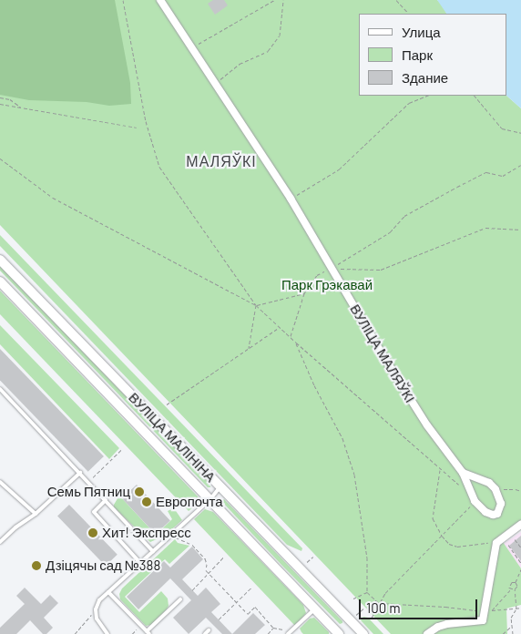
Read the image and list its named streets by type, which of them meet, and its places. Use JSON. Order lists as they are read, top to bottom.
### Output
{
  "streets": {
    "main road": ["ВУЛІЦА МАЛІНІНА"],
    "street": ["ВУЛІЦА МАЛЯЎКІ"]
  },
  "districts": ["МАЛЯЎКІ"],
  "parks": ["Парк Грэкавай"],
  "places": [
    "Семь Пятниц",
    "Европочта",
    "Хит! Экспресс",
    "Дзіцячы сад №388"
  ],
  "legend": ["Улица", "Парк", "Здание"],
  "scale_bar": "100 m"
}
